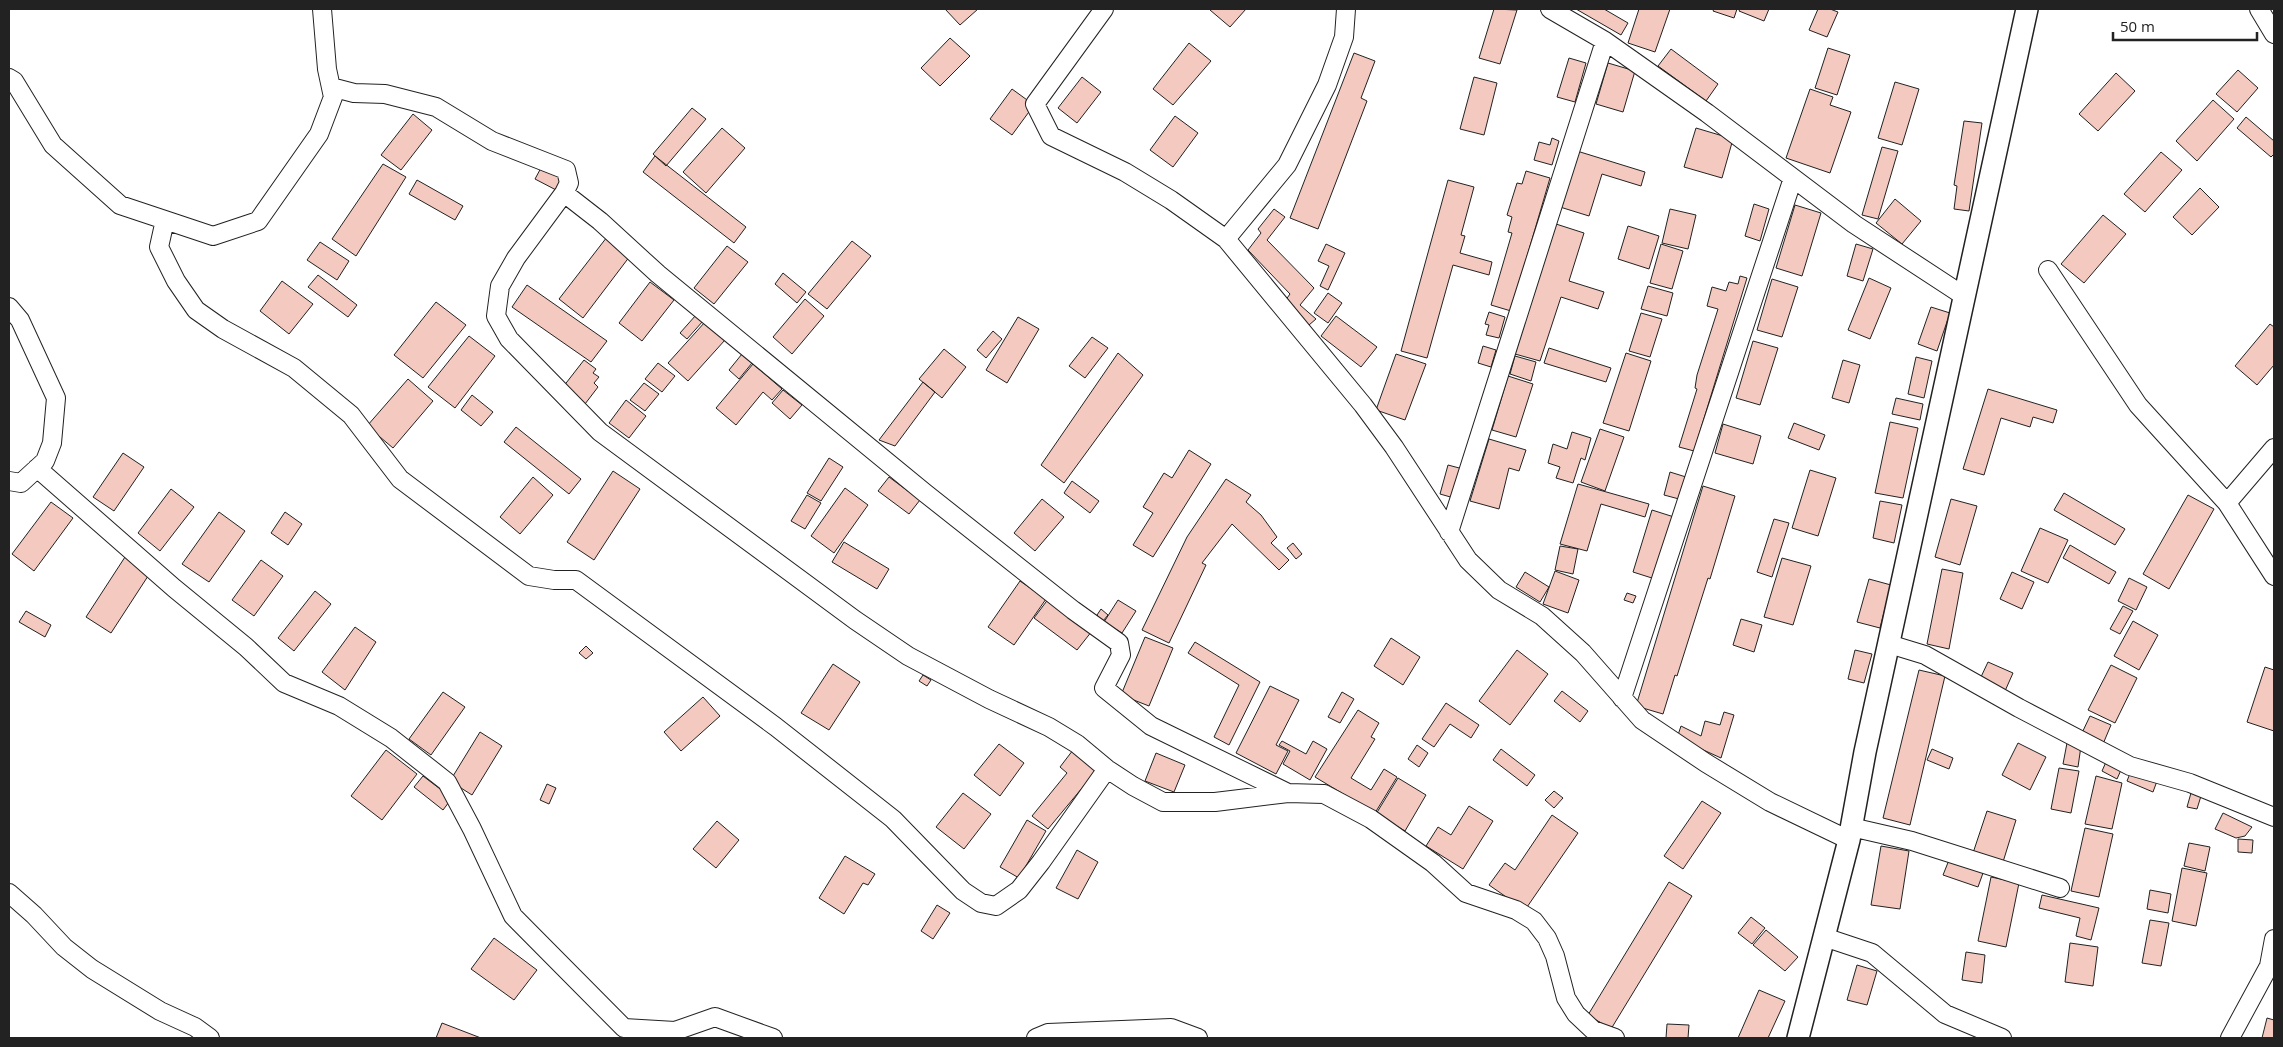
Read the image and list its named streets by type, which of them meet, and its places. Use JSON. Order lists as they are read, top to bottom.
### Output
{
  "scale_bar": "50 m"
}
